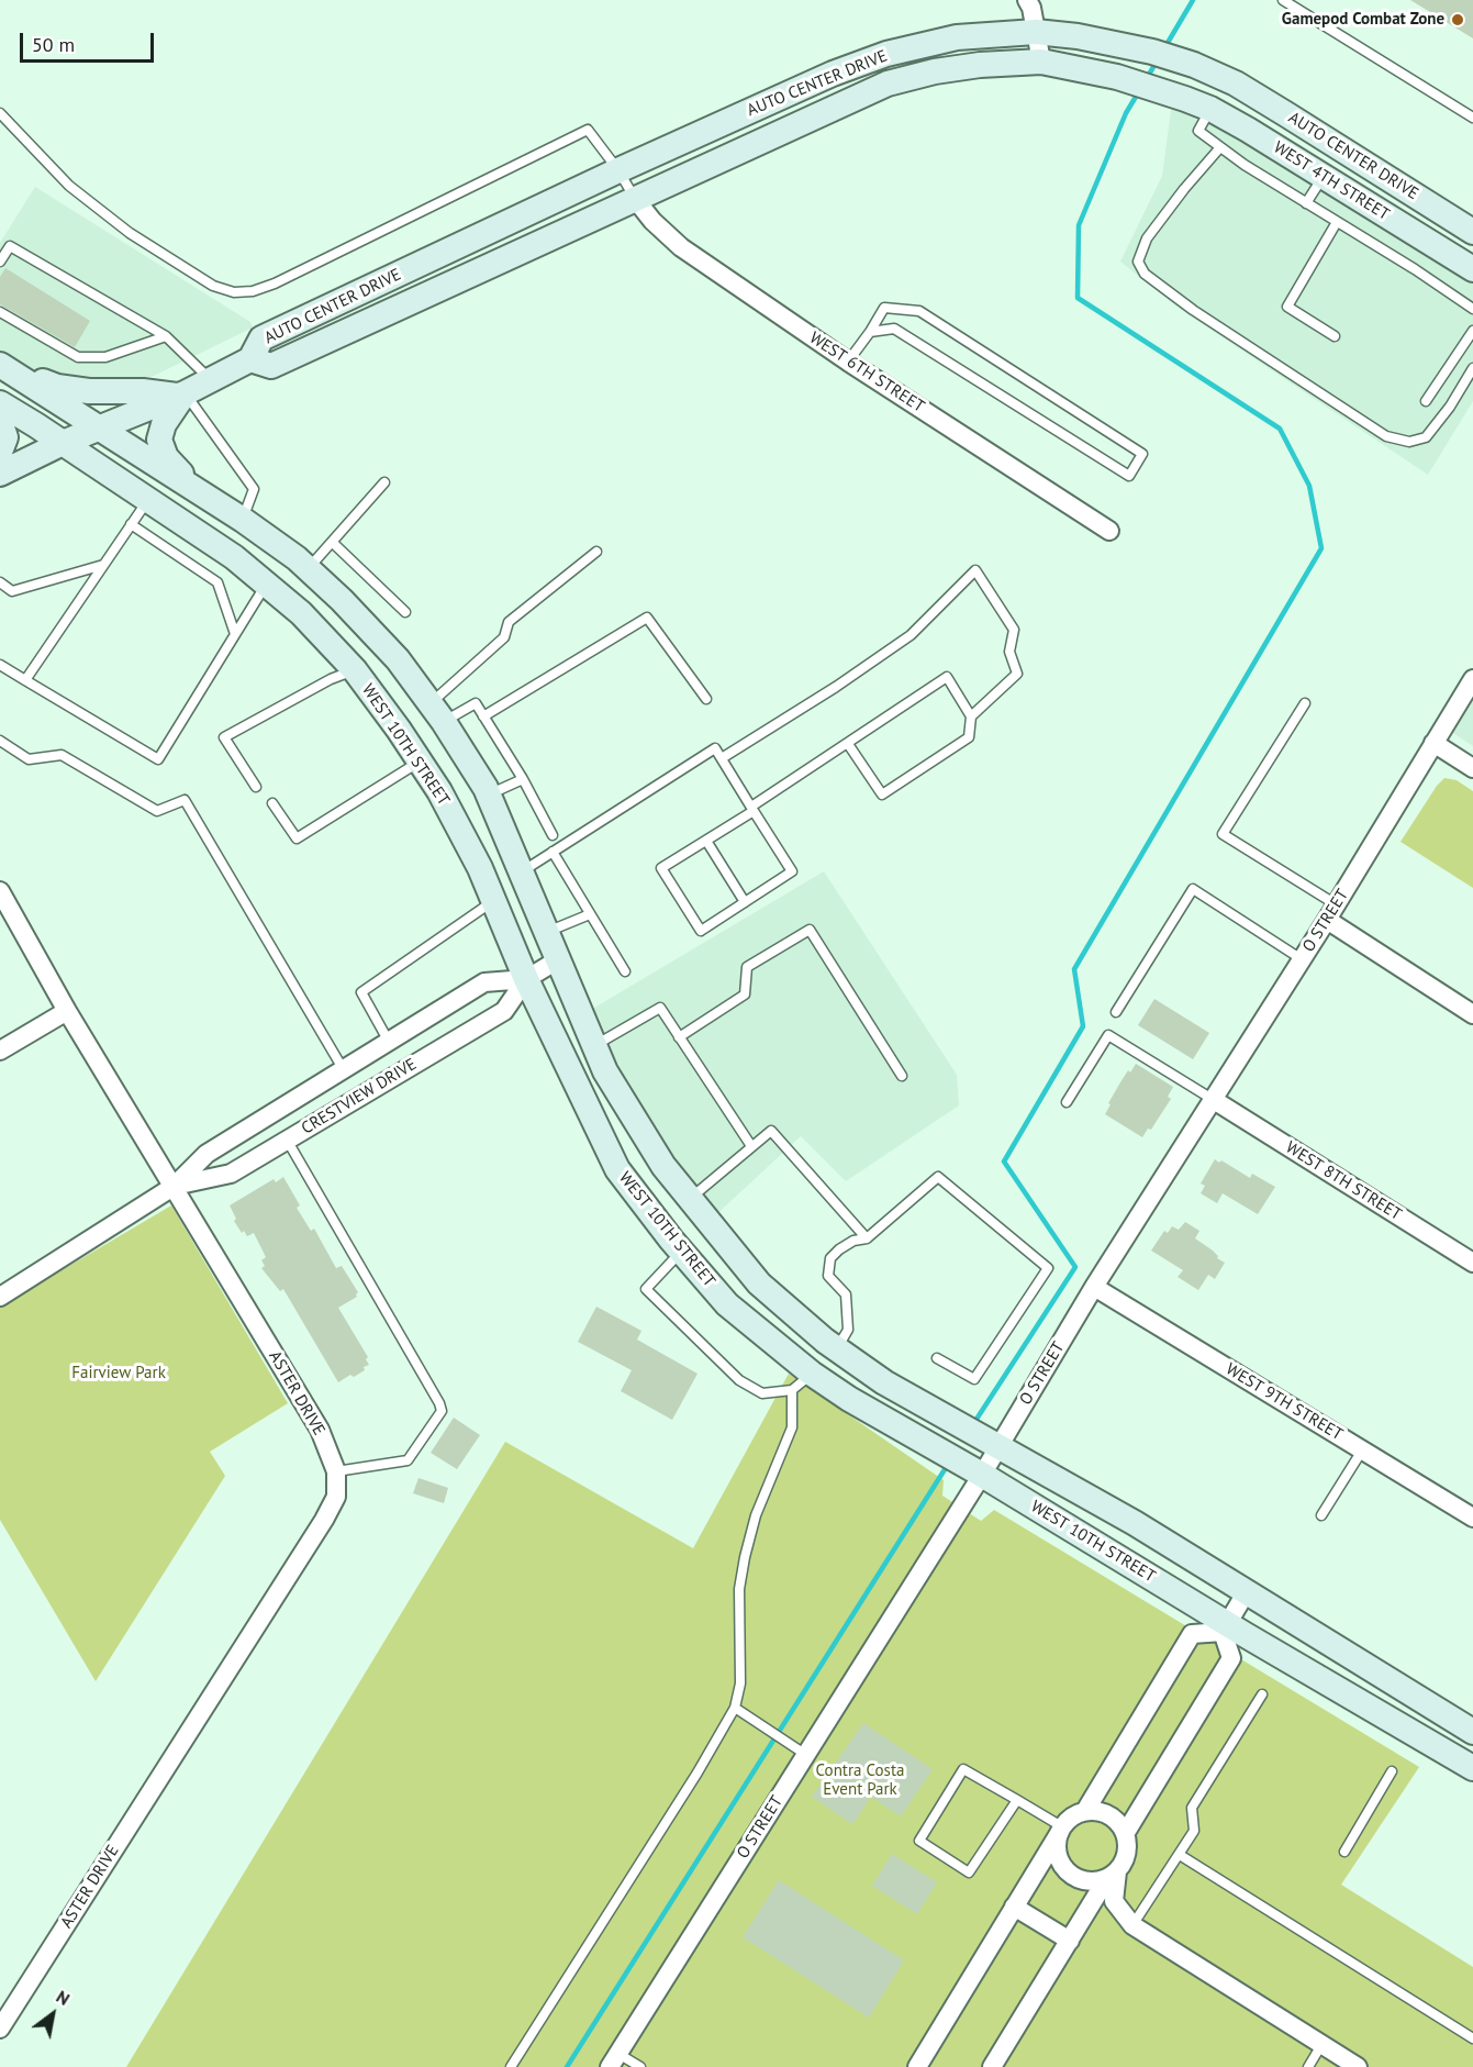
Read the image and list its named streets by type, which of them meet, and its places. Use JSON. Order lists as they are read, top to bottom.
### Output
{
  "streets": {
    "main road": ["AUTO CENTER DRIVE", "WEST 4TH STREET", "WEST 10TH STREET"],
    "street": [
      "WEST 6TH STREET",
      "O STREET",
      "CRESTVIEW DRIVE",
      "WEST 8TH STREET",
      "ASTER DRIVE",
      "WEST 9TH STREET"
    ]
  },
  "crossings": [
    ["AUTO CENTER DRIVE", "WEST 4TH STREET"],
    ["AUTO CENTER DRIVE", "WEST 6TH STREET"],
    ["AUTO CENTER DRIVE", "WEST 10TH STREET"],
    ["WEST 10TH STREET", "O STREET"],
    ["WEST 10TH STREET", "CRESTVIEW DRIVE"],
    ["O STREET", "WEST 8TH STREET"],
    ["O STREET", "WEST 9TH STREET"],
    ["CRESTVIEW DRIVE", "ASTER DRIVE"]
  ],
  "parks": ["Fairview Park", "Contra Costa Event Park"],
  "places": ["Gamepod Combat Zone"],
  "scale_bar": "50 m",
  "north": "top right"
}
